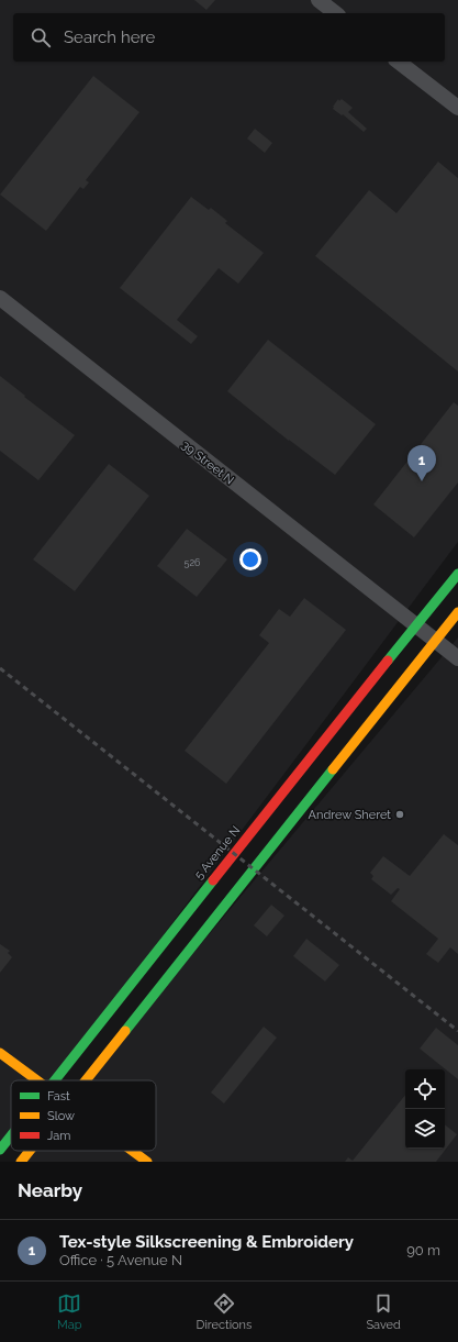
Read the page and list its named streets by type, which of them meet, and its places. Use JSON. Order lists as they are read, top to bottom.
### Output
{
  "streets": {
    "main road": ["5 Avenue N"],
    "street": ["39 Street N"]
  },
  "crossings": [
    ["39 Street N", "5 Avenue N"]
  ],
  "places": ["Andrew Sheret"],
  "house_numbers": ["526"],
  "legend": ["Fast", "Slow", "Jam"],
  "page": {
    "search": "Search here",
    "pins": "1",
    "heading": "Nearby",
    "list": [
      {
        "mark": "1",
        "name": "Tex-style Silkscreening & Embroidery",
        "note": "Office · 5 Avenue N",
        "value": "90 m"
      }
    ],
    "nav": ["Map", "Directions", "Saved"]
  }
}
